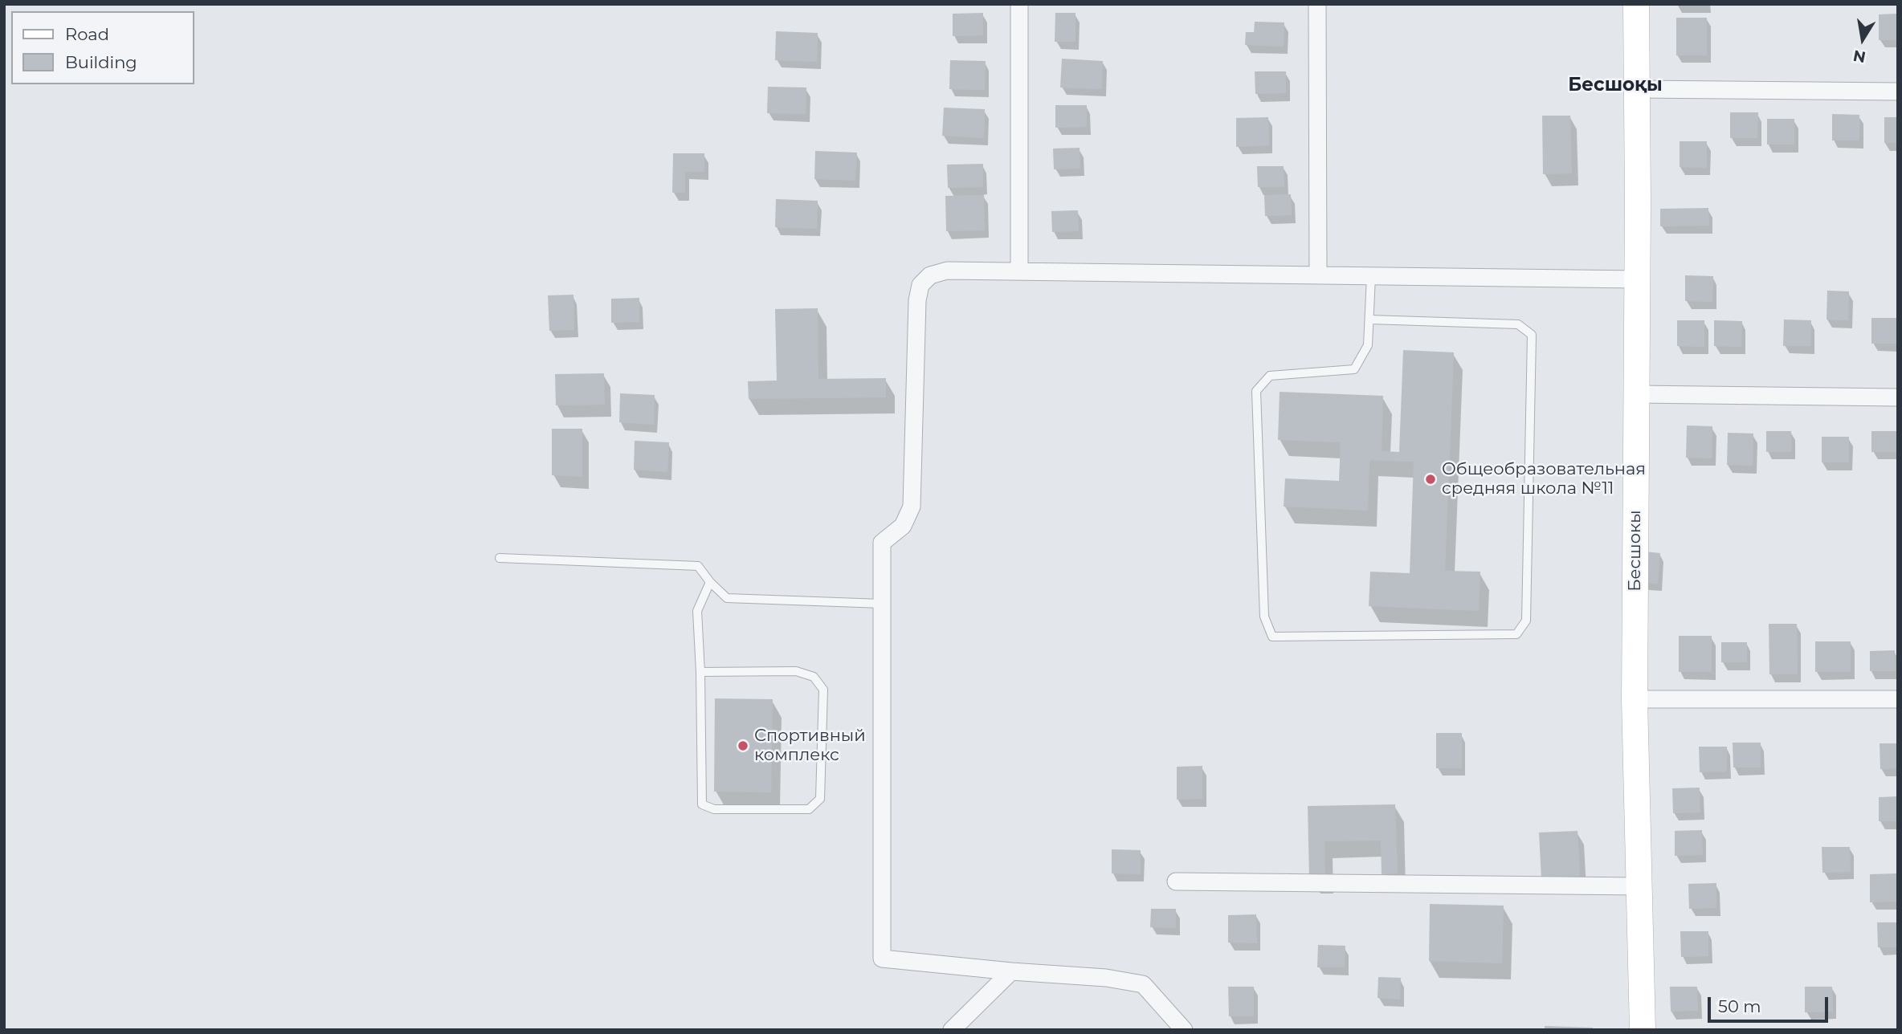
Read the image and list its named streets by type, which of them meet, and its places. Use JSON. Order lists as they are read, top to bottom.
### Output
{
  "streets": {
    "street": ["Бесшокы"]
  },
  "districts": ["Бесшоқы"],
  "places": ["Общеобразовательная средняя школа №11", "Спортивный комплекс"],
  "legend": ["Road", "Building"],
  "scale_bar": "50 m",
  "north": "bottom"
}
